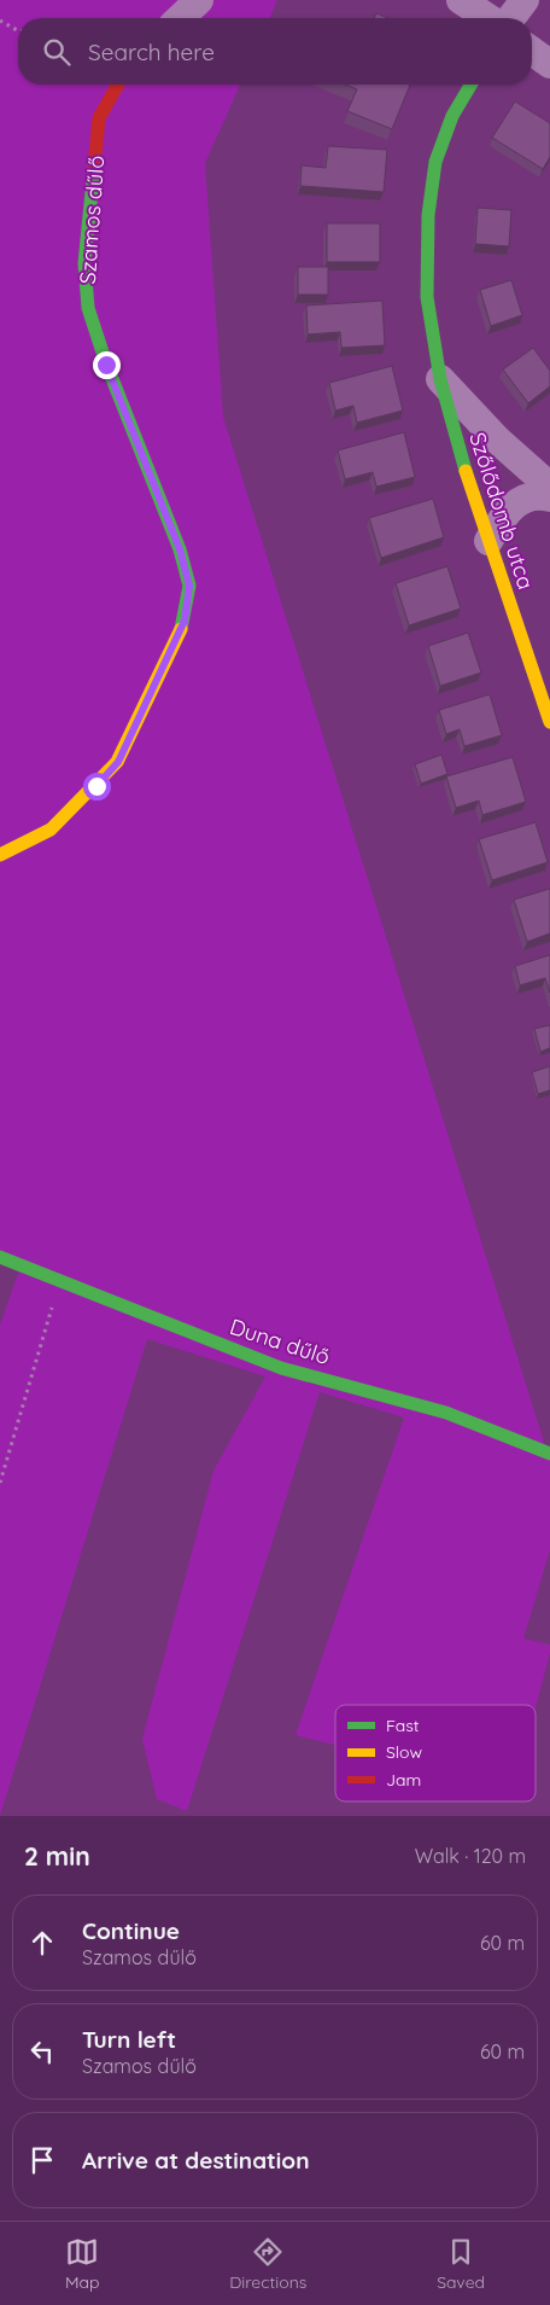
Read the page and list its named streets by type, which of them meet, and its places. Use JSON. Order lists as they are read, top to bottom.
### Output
{
  "streets": {
    "street": ["Szamos dűlő", "Szőlődomb utca", "Duna dűlő"]
  },
  "legend": ["Fast", "Slow", "Jam"],
  "page": {
    "search": "Search here",
    "heading": ["2 min", "Walk · 120 m"],
    "list": [
      ["Continue", "Szamos dűlő", "60 m"],
      ["Turn left", "Szamos dűlő", "60 m"],
      "Arrive at destination"
    ],
    "nav": ["Map", "Directions", "Saved"]
  }
}
